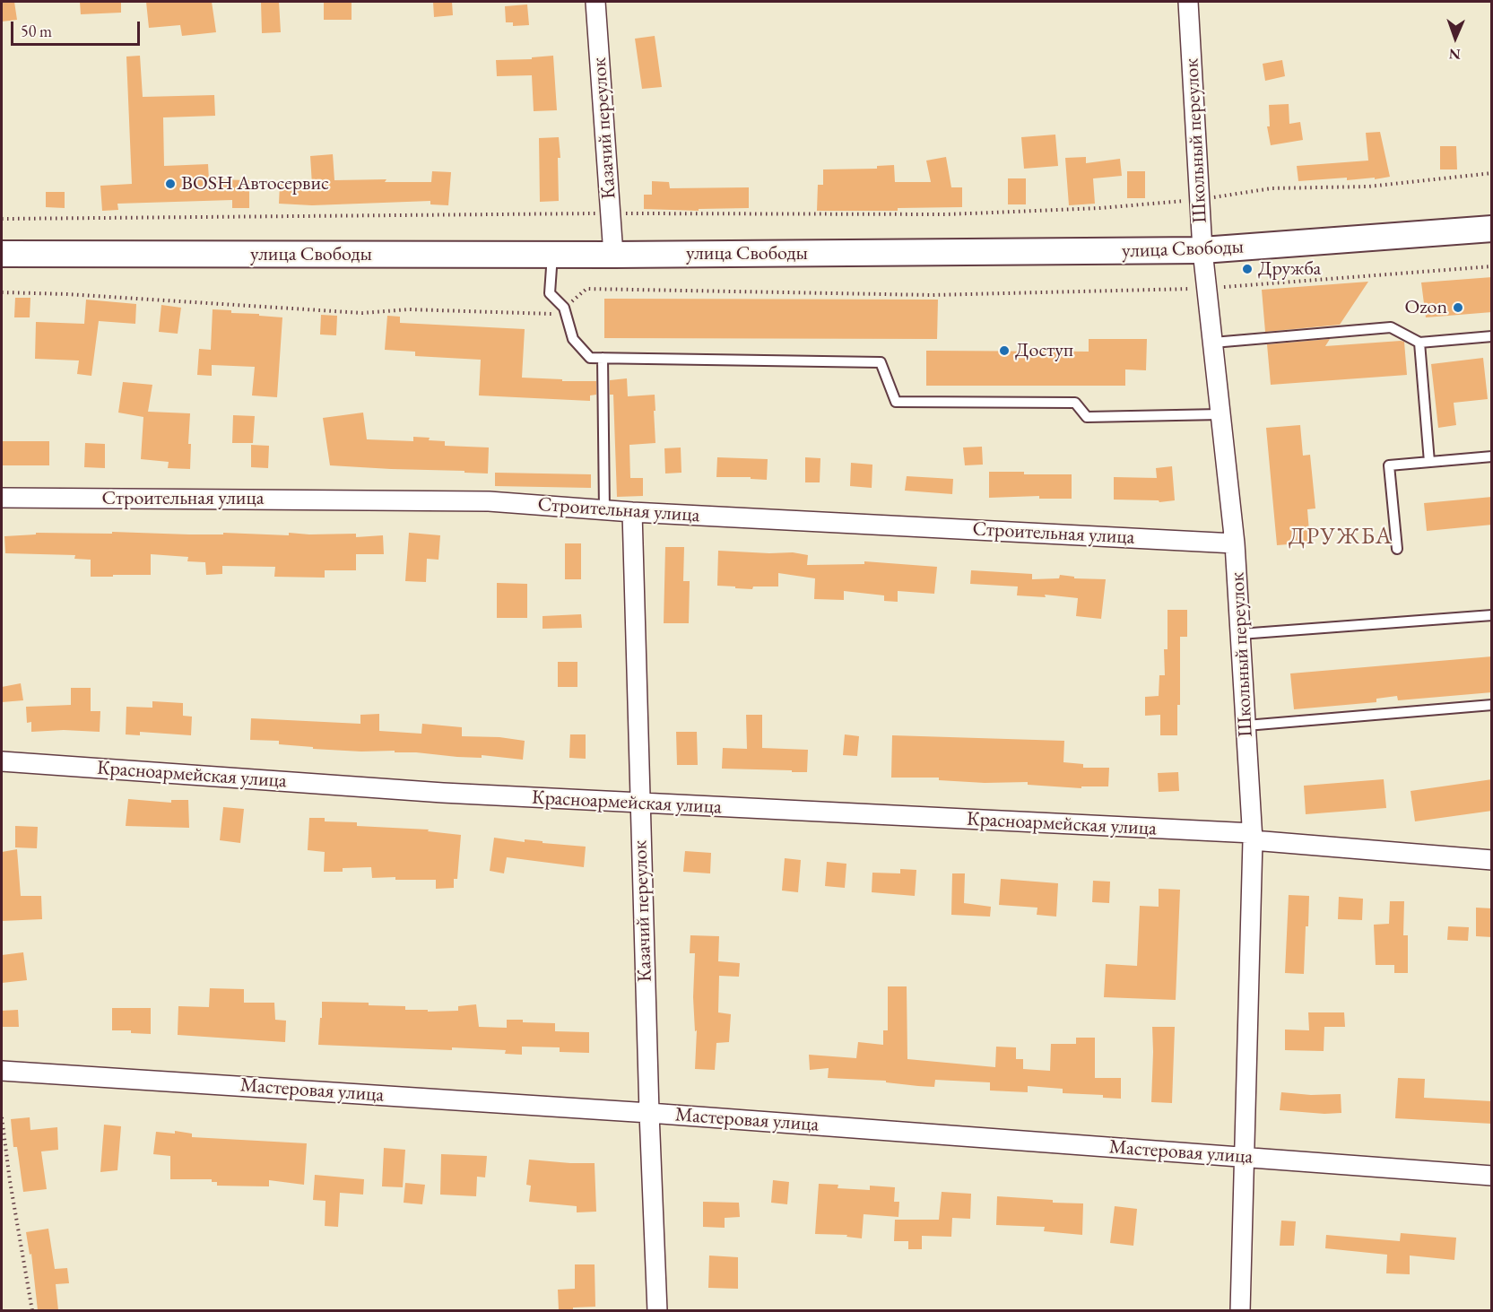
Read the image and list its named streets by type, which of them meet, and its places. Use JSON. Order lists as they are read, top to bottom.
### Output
{
  "streets": {
    "main road": ["улица Свободы"],
    "street": [
      "Казачий переулок",
      "Школьный переулок",
      "Строительная улица",
      "Красноармейская улица",
      "Мастеровая улица"
    ]
  },
  "crossings": [
    ["Казачий переулок", "улица Свободы"],
    ["Казачий переулок", "Строительная улица"],
    ["Казачий переулок", "Красноармейская улица"],
    ["Казачий переулок", "Мастеровая улица"],
    ["Школьный переулок", "улица Свободы"],
    ["Школьный переулок", "Строительная улица"],
    ["Школьный переулок", "Красноармейская улица"],
    ["Школьный переулок", "Мастеровая улица"]
  ],
  "districts": ["ДРУЖБА"],
  "places": [
    "BOSH Автосервис",
    "Дружба",
    "Ozon",
    "Доступ"
  ],
  "scale_bar": "50 m",
  "north": "bottom"
}
